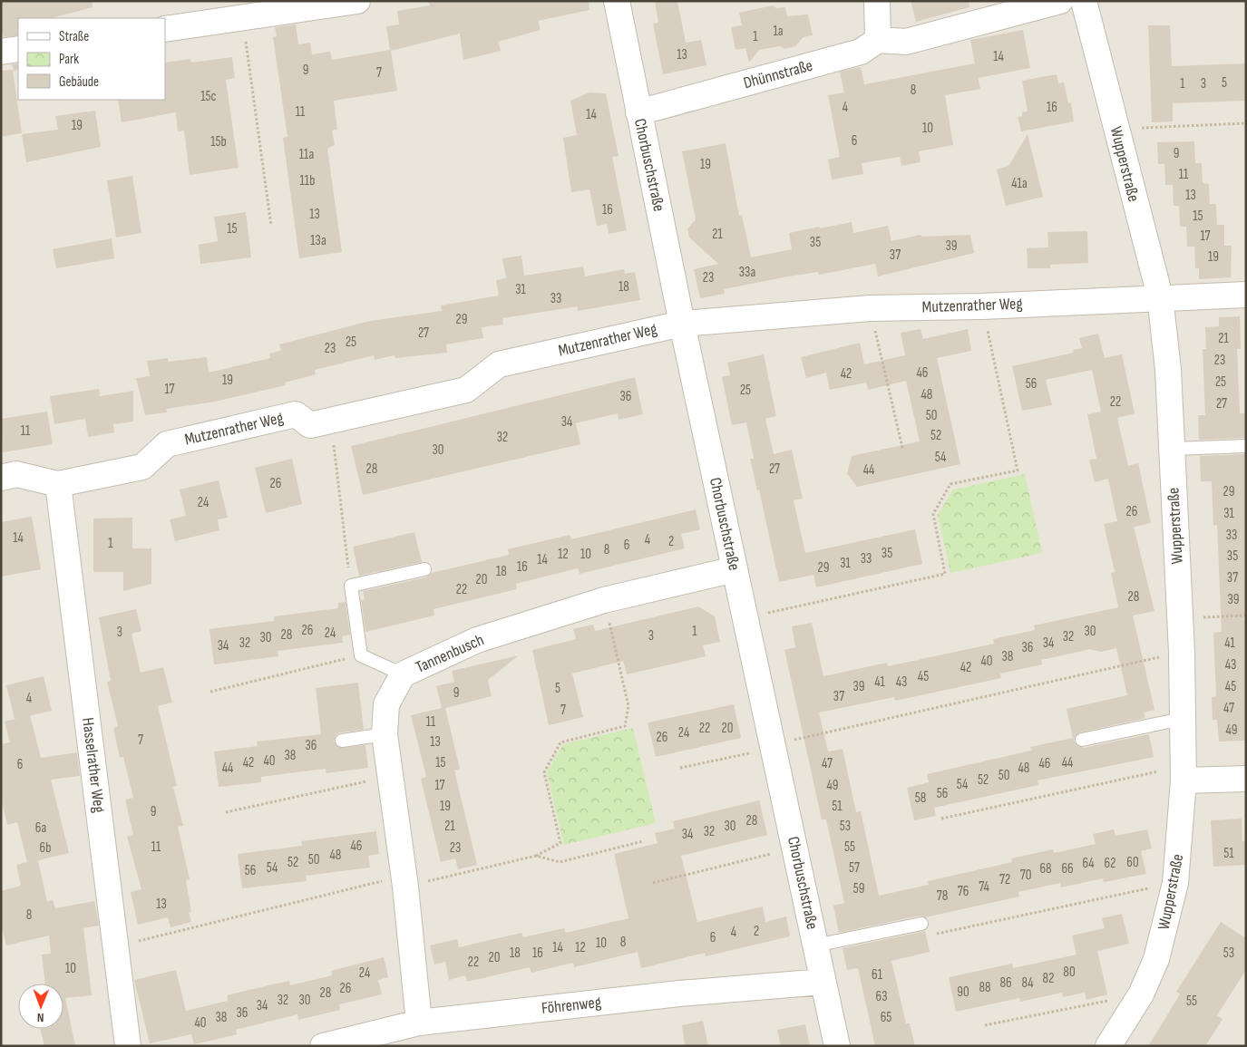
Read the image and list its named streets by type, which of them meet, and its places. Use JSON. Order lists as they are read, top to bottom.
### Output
{
  "streets": {
    "street": [
      "Dhünnstraße",
      "Wupperstraße",
      "Chorbuschstraße",
      "Mutzenrather Weg",
      "Tannenbusch",
      "Hasselrather Weg",
      "Föhrenweg"
    ]
  },
  "crossings": [
    ["Dhünnstraße", "Chorbuschstraße"],
    ["Wupperstraße", "Mutzenrather Weg"],
    ["Chorbuschstraße", "Mutzenrather Weg"],
    ["Chorbuschstraße", "Tannenbusch"],
    ["Chorbuschstraße", "Föhrenweg"],
    ["Mutzenrather Weg", "Hasselrather Weg"],
    ["Tannenbusch", "Föhrenweg"]
  ],
  "house_numbers": [
    "1a",
    "1",
    "13",
    "14",
    "9",
    "7",
    "5",
    "1",
    "3",
    "8",
    "15c",
    "4",
    "16",
    "11",
    "14",
    "19",
    "10",
    "6",
    "15b",
    "9",
    "11a",
    "19",
    "11",
    "11b",
    "41a",
    "13",
    "16",
    "13",
    "15",
    "15",
    "21",
    "17",
    "13a",
    "35",
    "39",
    "37",
    "19",
    "33a",
    "23",
    "18",
    "31",
    "33",
    "29",
    "27",
    "21",
    "25",
    "23",
    "23",
    "46",
    "42",
    "19",
    "25",
    "56",
    "17",
    "25",
    "48",
    "36",
    "22",
    "27",
    "50",
    "34",
    "11",
    "52",
    "32",
    "30",
    "54",
    "28",
    "27",
    "44",
    "26",
    "29",
    "24",
    "26",
    "31",
    "33",
    "14",
    "4",
    "2",
    "1",
    "6",
    "8",
    "35",
    "12",
    "10",
    "35",
    "33",
    "14",
    "31",
    "16",
    "29",
    "18",
    "37",
    "20",
    "22",
    "28",
    "39",
    "26",
    "1",
    "30",
    "3",
    "24",
    "28",
    "3",
    "32",
    "30",
    "32",
    "34",
    "41",
    "34",
    "36",
    "38",
    "40",
    "43",
    "42",
    "45",
    "41",
    "43",
    "39",
    "45",
    "5",
    "9",
    "37",
    "4",
    "47",
    "7",
    "11",
    "22",
    "20",
    "49",
    "24",
    "26",
    "7",
    "13",
    "36",
    "38",
    "40",
    "42",
    "15",
    "44",
    "47",
    "46",
    "6",
    "44",
    "48",
    "50",
    "52",
    "54",
    "17",
    "49",
    "56",
    "58",
    "19",
    "51",
    "9",
    "28",
    "21",
    "30",
    "53",
    "6a",
    "32",
    "34",
    "46",
    "11",
    "55",
    "6b",
    "23",
    "51",
    "48",
    "50",
    "52",
    "60",
    "64",
    "62",
    "54",
    "57",
    "68",
    "66",
    "56",
    "70",
    "72",
    "74",
    "59",
    "76",
    "78",
    "13",
    "8",
    "2",
    "4",
    "6",
    "8",
    "10",
    "14",
    "12",
    "18",
    "16",
    "53",
    "20",
    "22",
    "10",
    "80",
    "24",
    "61",
    "82",
    "86",
    "84",
    "88",
    "26",
    "90",
    "28",
    "63",
    "32",
    "30",
    "55",
    "34",
    "36",
    "38",
    "65",
    "40"
  ],
  "legend": ["Straße", "Park", "Gebäude"],
  "north": "bottom"
}
